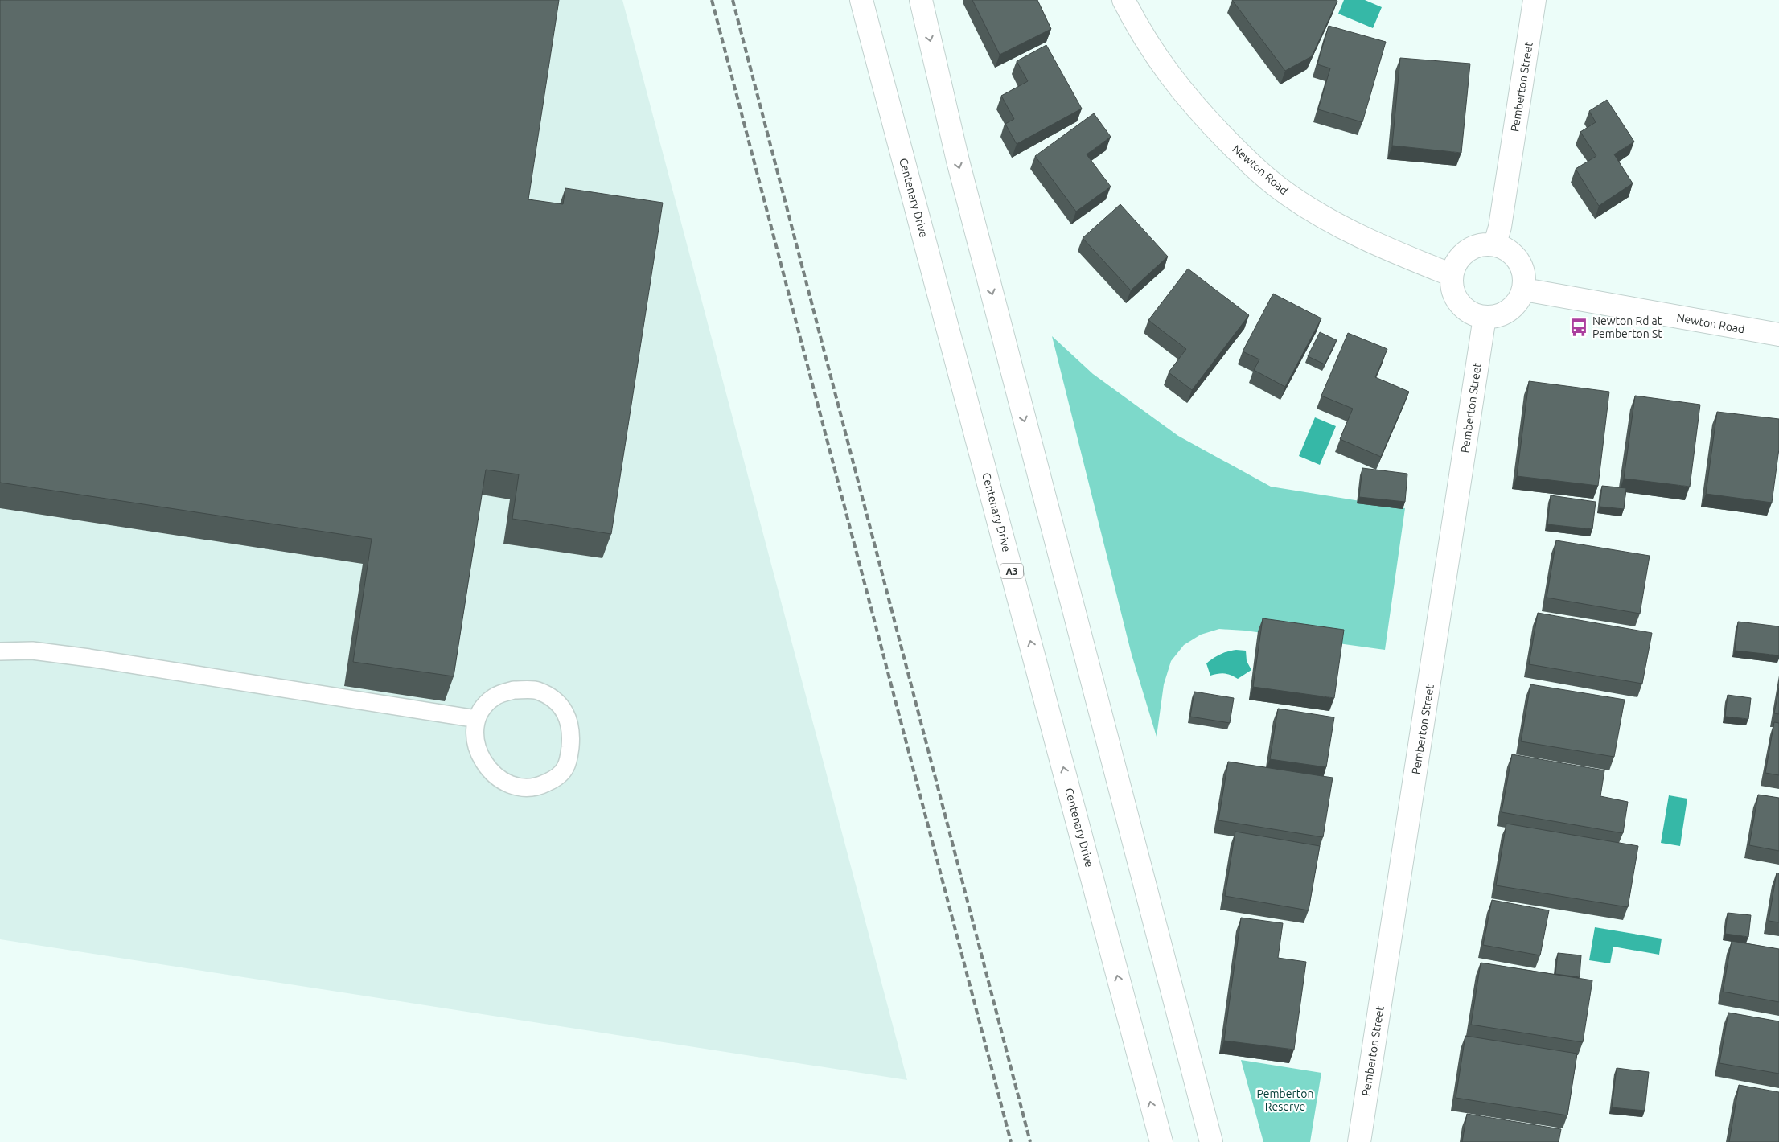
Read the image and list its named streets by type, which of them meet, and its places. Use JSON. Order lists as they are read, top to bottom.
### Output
{
  "streets": {
    "main road": [
      "Pemberton Street",
      "Newton Road",
      "Centenary Drive",
      "A3"
    ]
  },
  "crossings": [
    ["Pemberton Street", "Newton Road"]
  ],
  "parks": ["Pemberton Reserve"],
  "places": {
    "bus stop": ["Newton Rd at Pemberton St"]
  }
}
